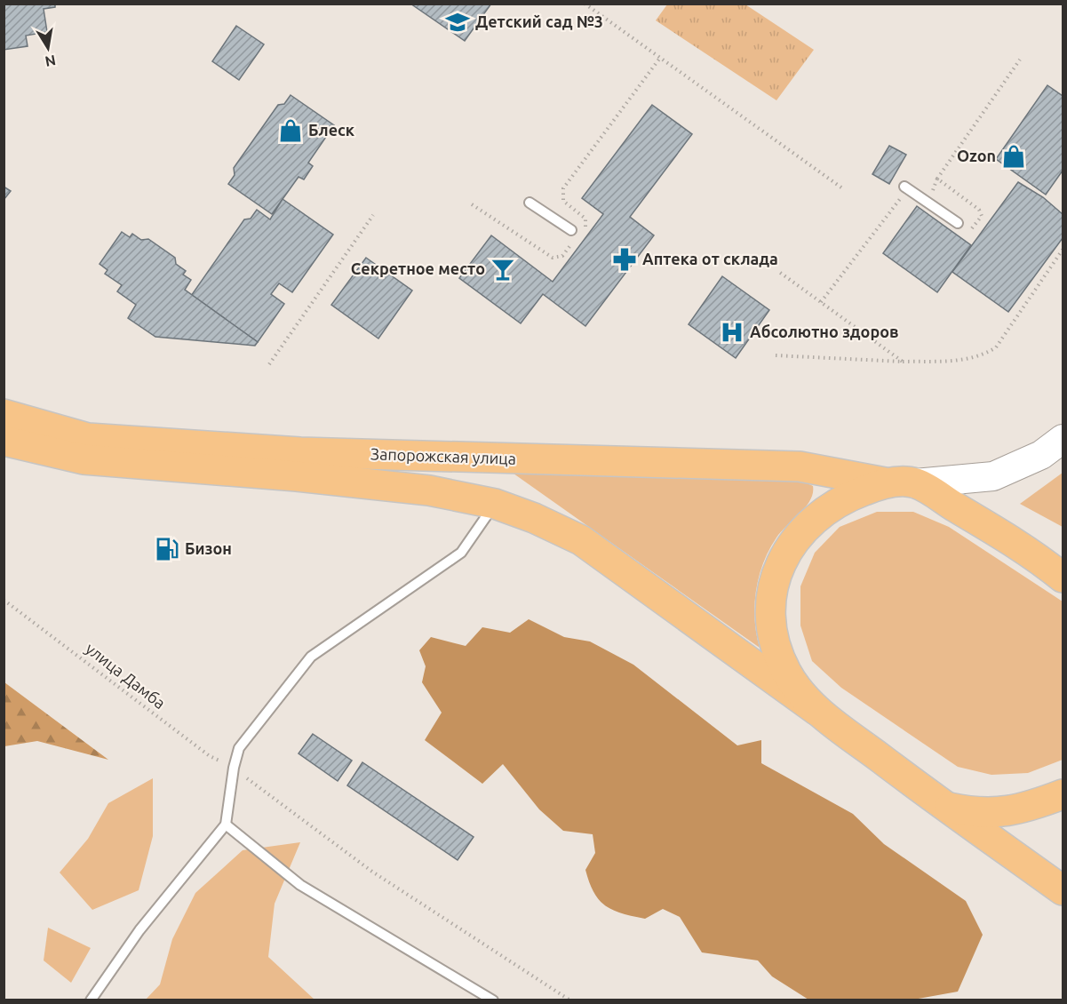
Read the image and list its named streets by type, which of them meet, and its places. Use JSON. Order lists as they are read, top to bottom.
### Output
{
  "streets": {
    "main road": ["Запорожская улица"],
    "path": ["улица Дамба"]
  },
  "places": {
    "school or university": ["Детский сад №3"],
    "shop": ["Блеск", "Ozon"],
    "pharmacy": ["Аптека от склада"],
    "bar": ["Секретное место"],
    "hospital": ["Абсолютно здоров"],
    "fuel station": ["Бизон"]
  },
  "north": "bottom"
}
